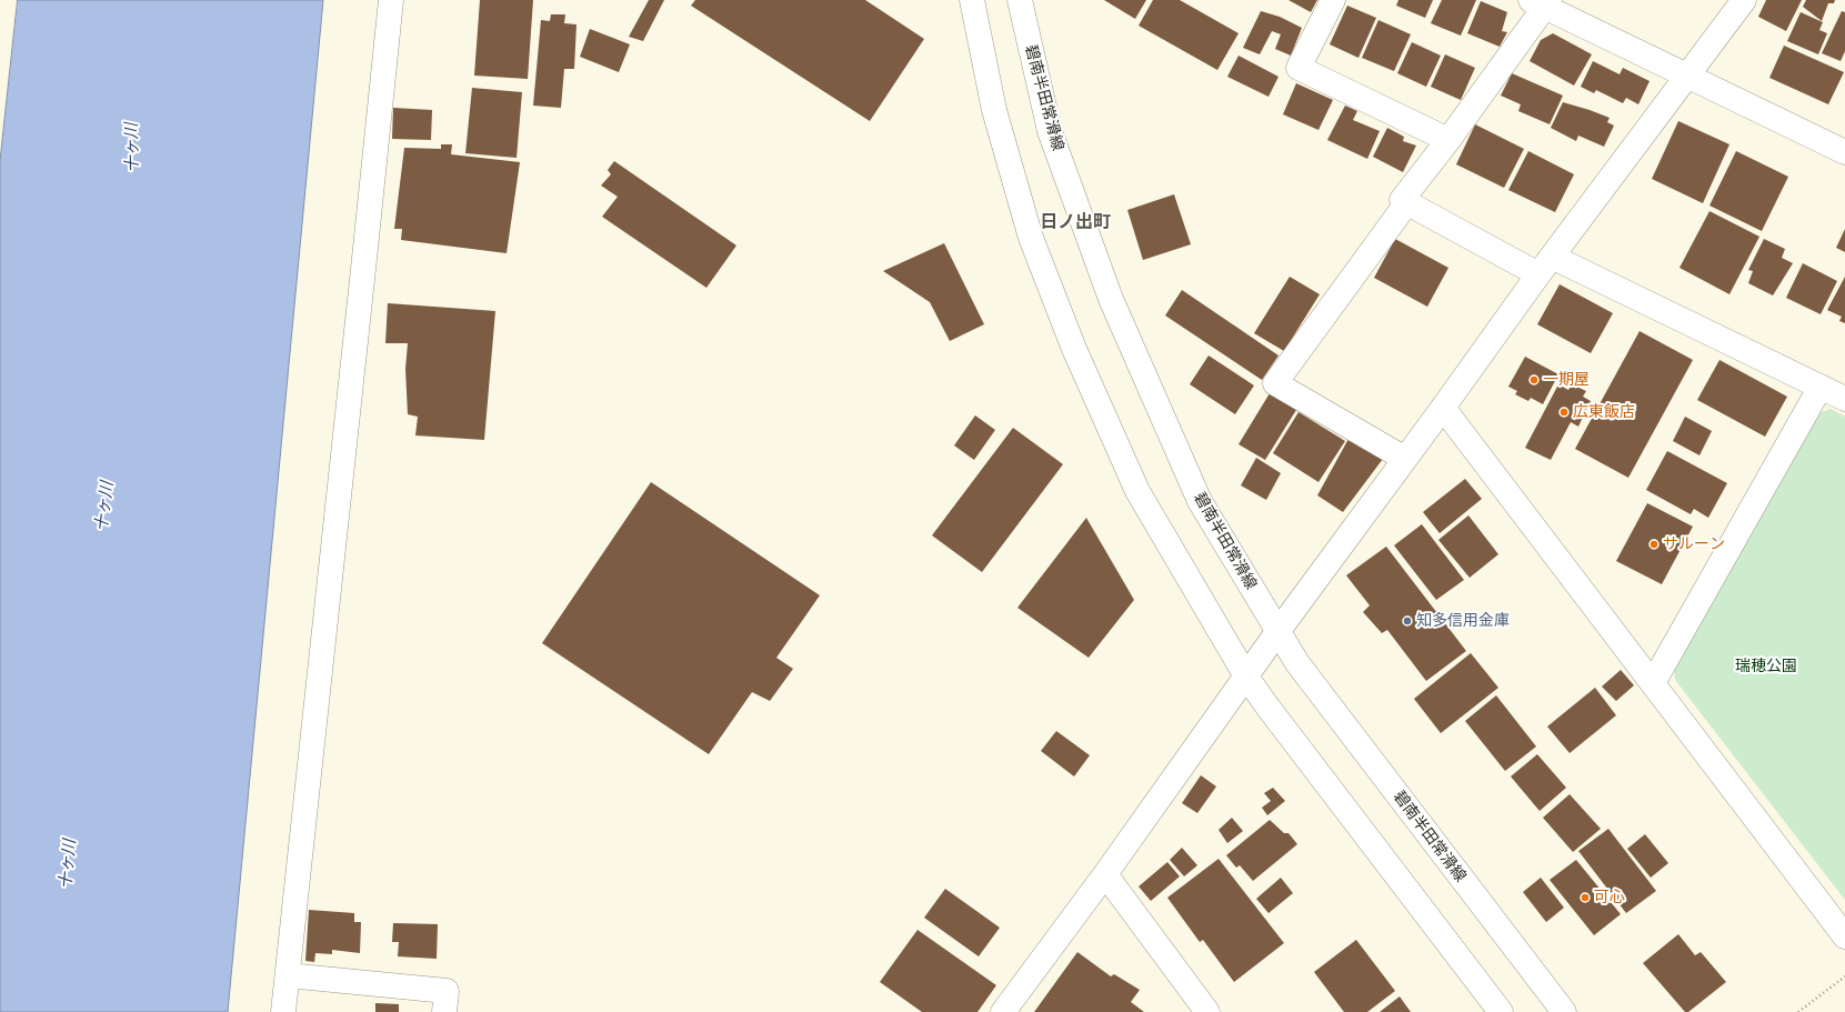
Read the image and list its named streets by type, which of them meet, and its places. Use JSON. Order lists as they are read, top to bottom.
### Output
{
  "streets": {
    "street": ["碧南半田常滑線"]
  },
  "districts": ["日ノ出町"],
  "water": ["十ヶ川"],
  "parks": ["瑞穂公園"],
  "places": [
    "一期屋",
    "広東飯店",
    "サルーン",
    "知多信用金庫",
    "可心"
  ]
}
